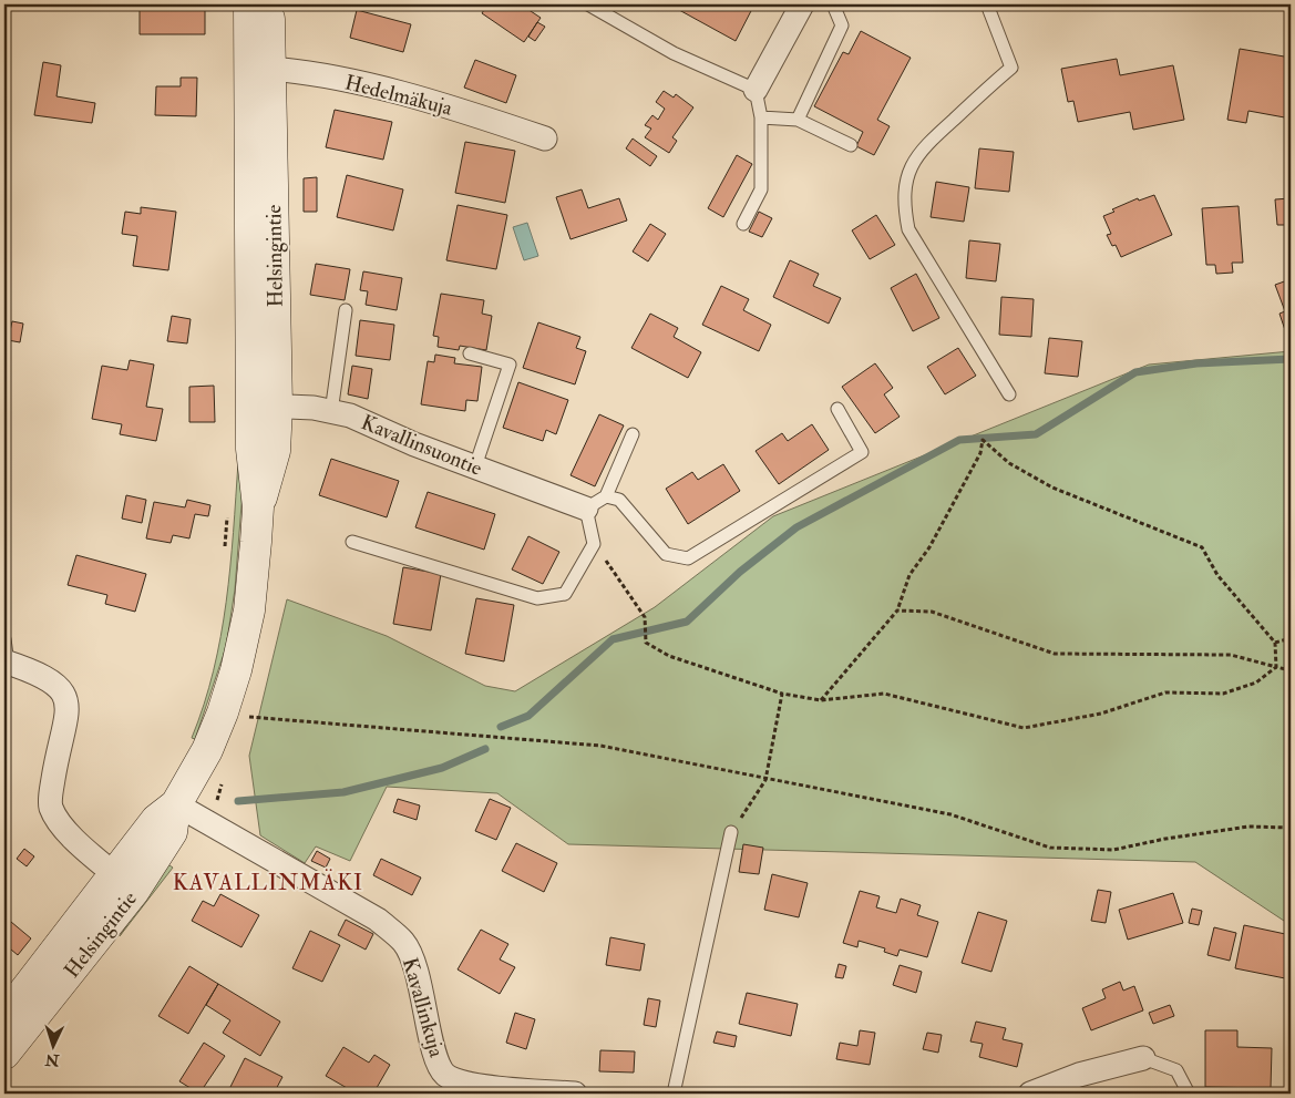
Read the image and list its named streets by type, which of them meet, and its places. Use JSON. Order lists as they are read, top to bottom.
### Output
{
  "streets": {
    "main road": ["Helsingintie"],
    "street": ["Hedelmäkuja", "Kavallinsuontie", "Kavallinkuja"]
  },
  "crossings": [
    ["Hedelmäkuja", "Helsingintie"],
    ["Helsingintie", "Kavallinsuontie"],
    ["Helsingintie", "Kavallinkuja"]
  ],
  "districts": ["KAVALLINMÄKI"],
  "north": "bottom"
}
